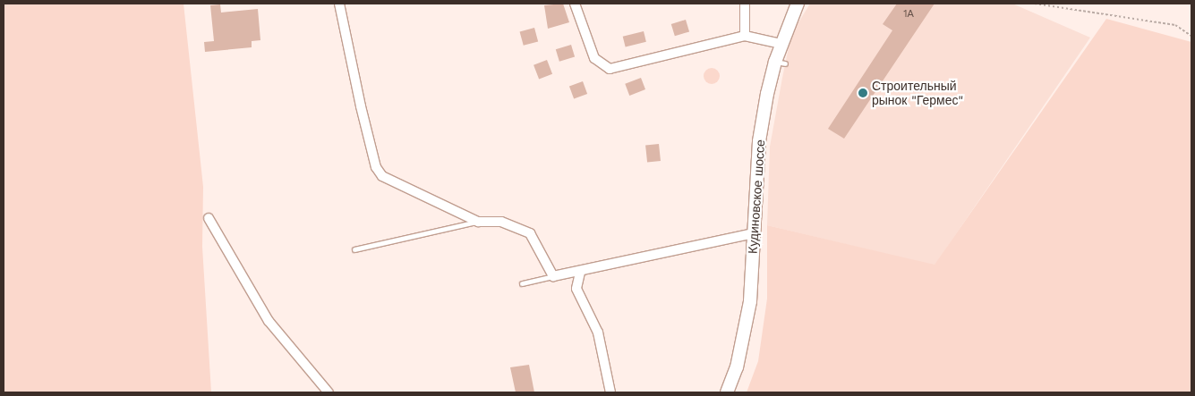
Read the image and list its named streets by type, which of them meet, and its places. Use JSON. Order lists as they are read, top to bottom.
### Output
{
  "streets": {
    "main road": ["Кудиновское шоссе"]
  },
  "places": ["Строительный рынок \"Гермес\""],
  "house_numbers": ["1А"]
}
